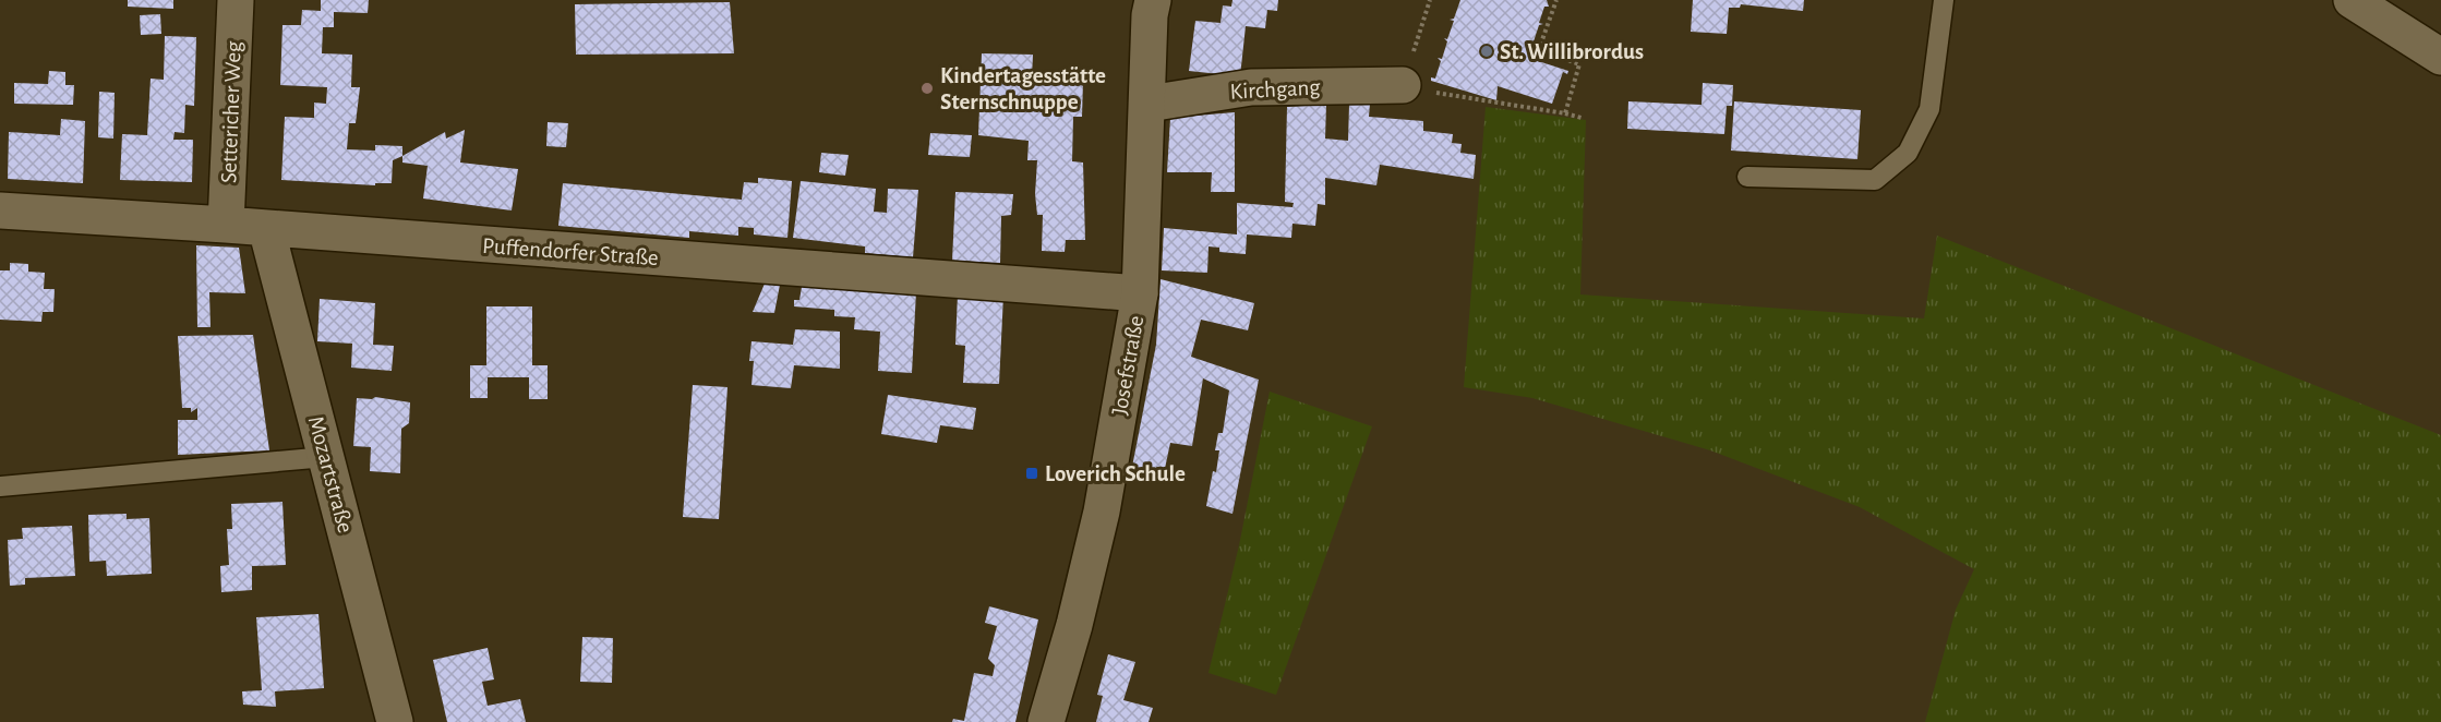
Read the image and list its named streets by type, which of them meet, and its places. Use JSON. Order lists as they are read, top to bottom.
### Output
{
  "streets": {
    "street": [
      "Kirchgang",
      "Settericher Weg",
      "Puffendorfer Straße",
      "Josefstraße",
      "Mozartstraße"
    ]
  },
  "crossings": [
    ["Kirchgang", "Josefstraße"],
    ["Settericher Weg", "Puffendorfer Straße"],
    ["Puffendorfer Straße", "Josefstraße"],
    ["Puffendorfer Straße", "Mozartstraße"]
  ],
  "places": {
    "other": ["St. Willibrordus", "Kindertagesstätte Sternschnuppe"],
    "transit": ["Loverich Schule"]
  }
}
